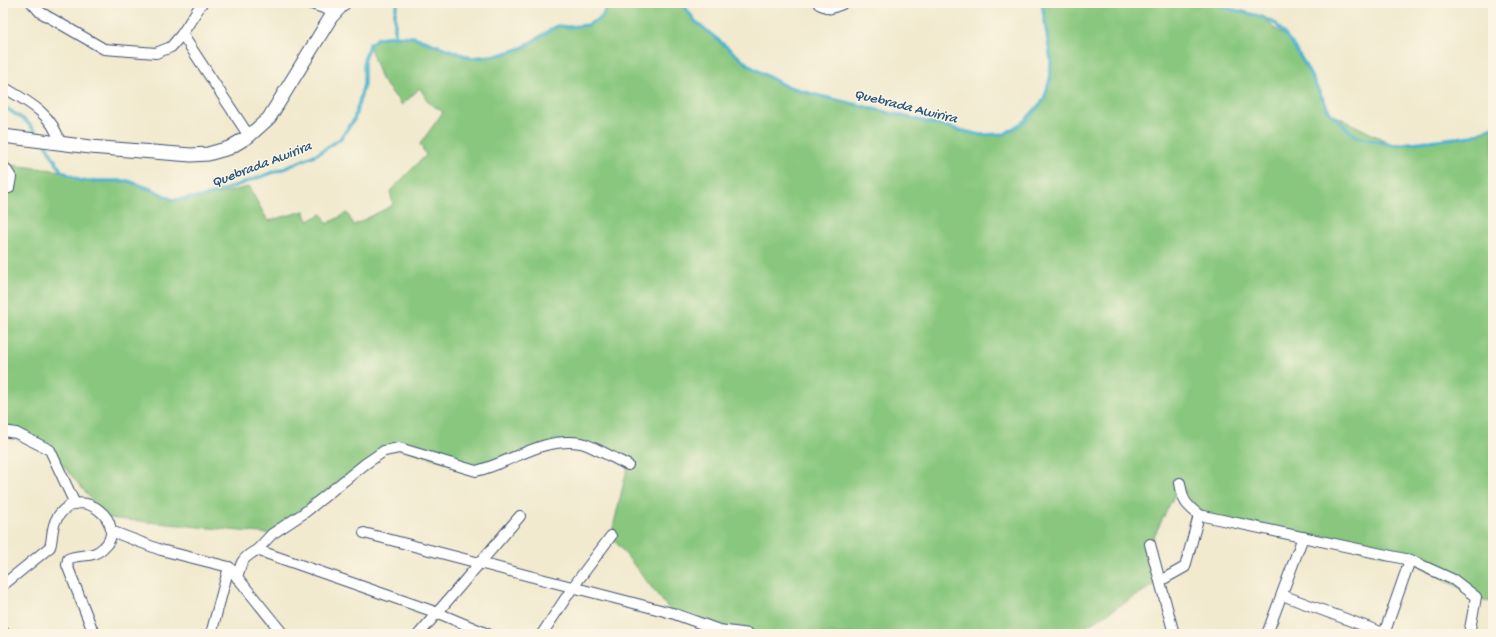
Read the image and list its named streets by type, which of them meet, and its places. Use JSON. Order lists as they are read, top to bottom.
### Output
{
  "water": ["Quebrada Awirira"]
}
